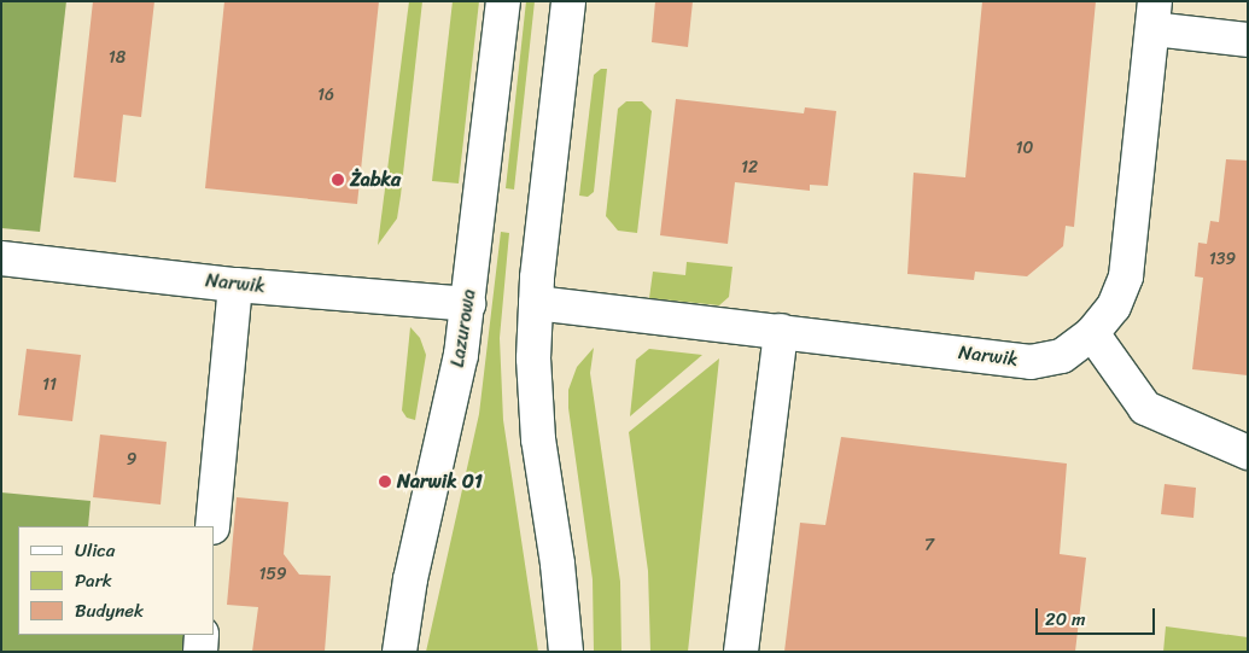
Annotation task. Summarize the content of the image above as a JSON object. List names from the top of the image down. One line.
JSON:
{"streets":{"street":["Narwik","Lazurowa"]},"crossings":[["Narwik","Lazurowa"]],"places":["Żabka","Narwik 01"],"house_numbers":["18","16","10","12","139","11","9","7","159"],"legend":["Ulica","Park","Budynek"],"scale_bar":"20 m"}
